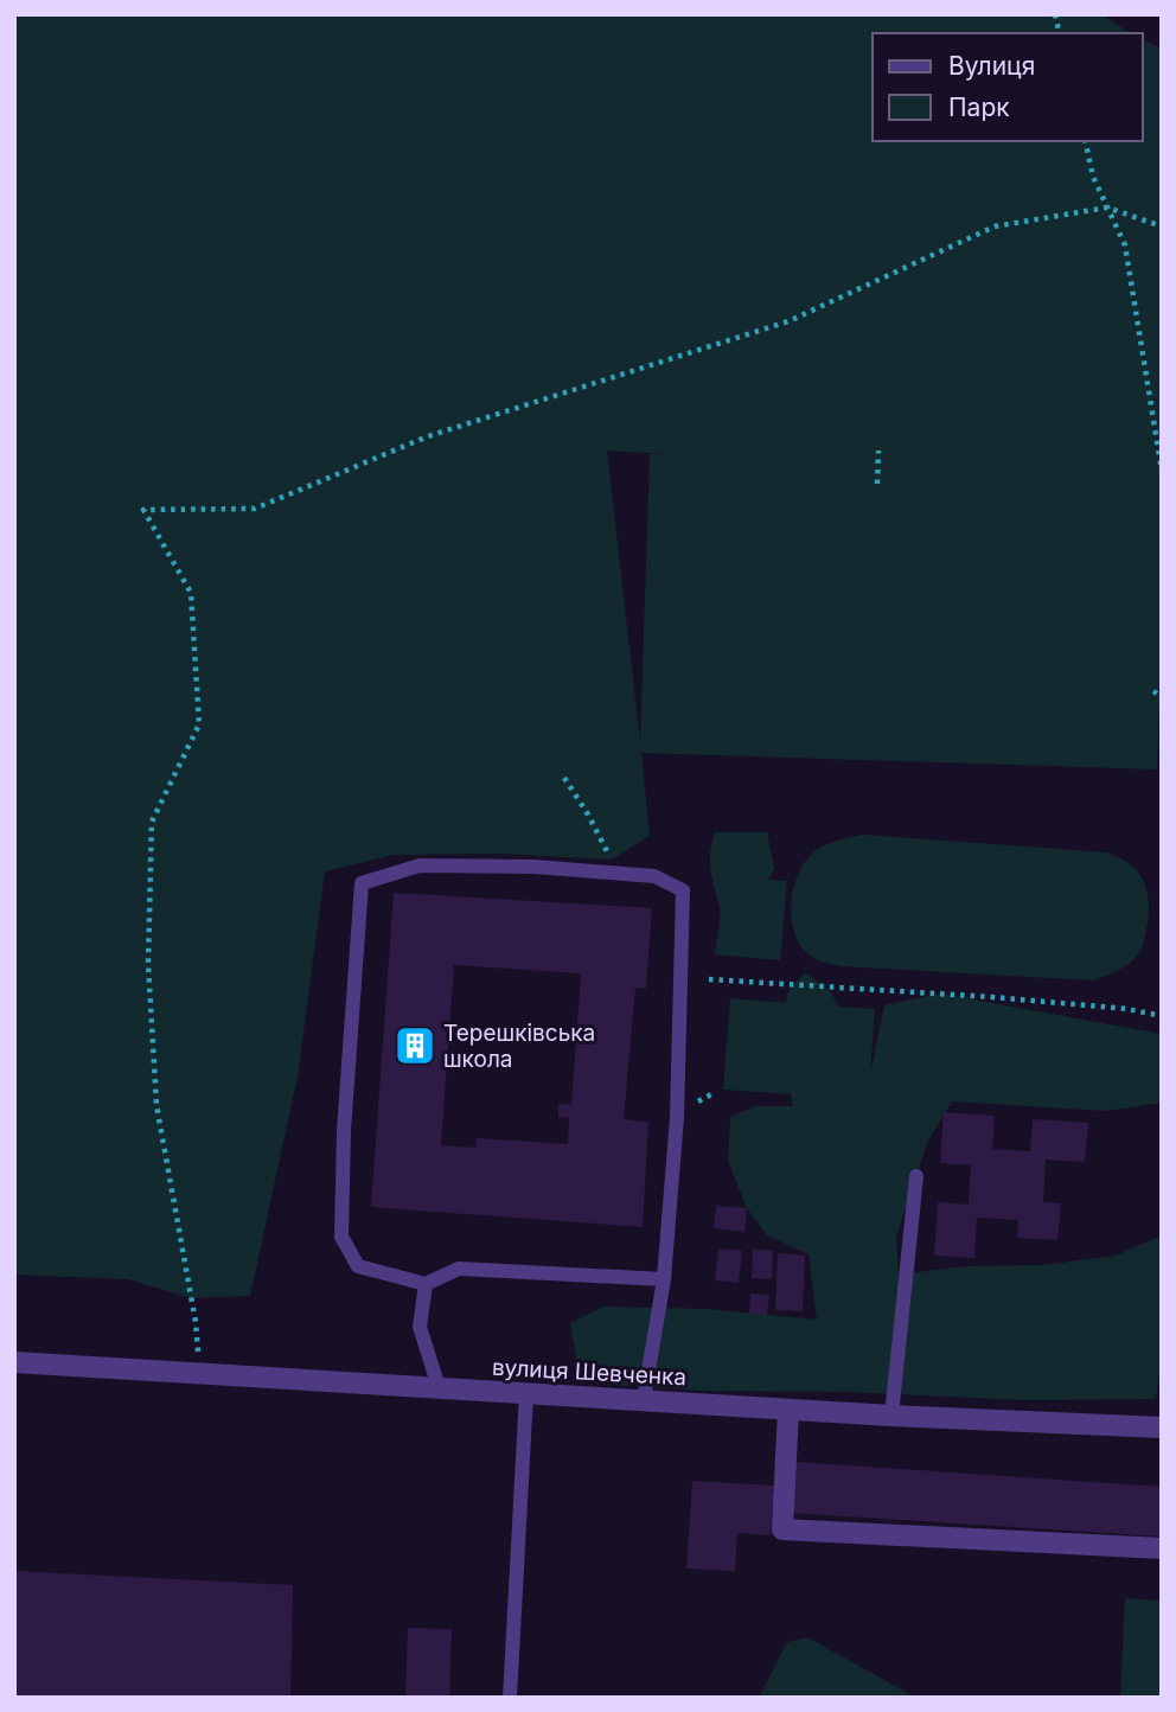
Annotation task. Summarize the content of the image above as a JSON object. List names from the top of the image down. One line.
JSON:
{"streets":{"street":["вулиця Шевченка"]},"places":{"building":["Терешківська школа"]},"legend":["Вулиця","Парк"]}
